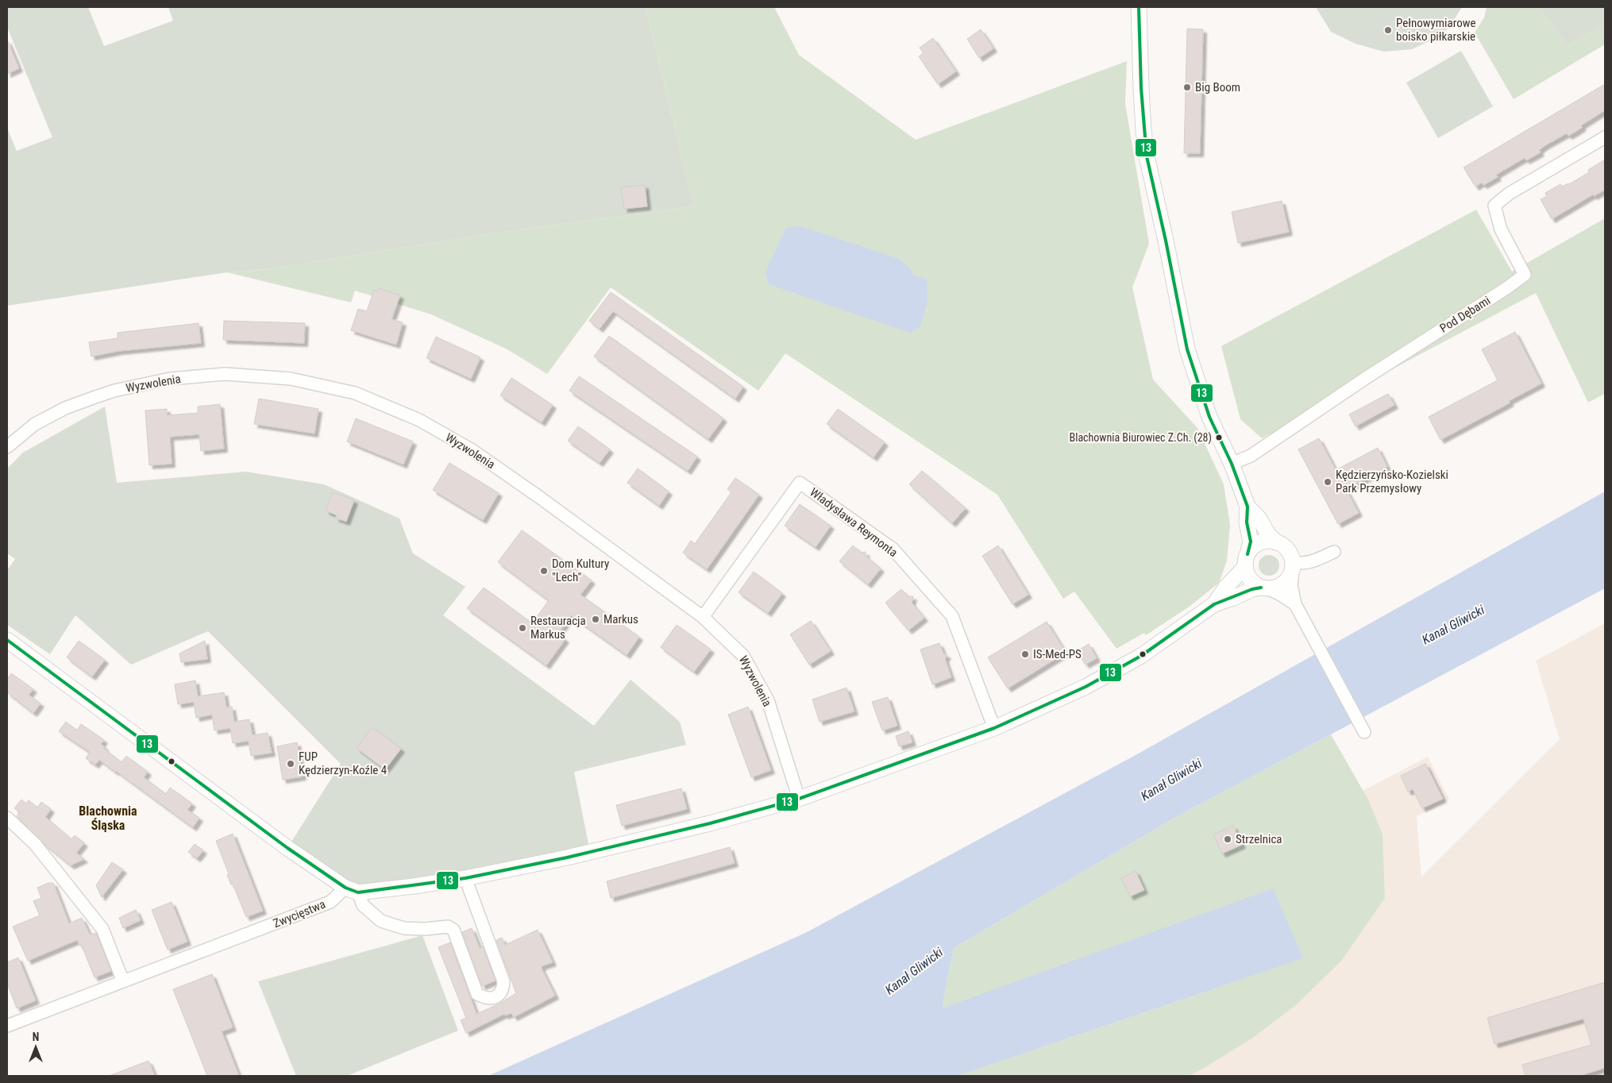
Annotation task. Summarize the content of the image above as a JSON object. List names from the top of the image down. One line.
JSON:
{"streets":{"street":["Pod Dębami","Wyzwolenia","Władysława Reymonta","Zwycięstwa"]},"crossings":[["Wyzwolenia","Władysława Reymonta"]],"districts":["Blachownia Śląska"],"water":["Kanał Gliwicki"],"places":["Pełnowymiarowe boisko piłkarskie","Big Boom","Blachownia Biurowiec Z.Ch. (28)","Kędzierzyńsko-Kozielski Park Przemysłowy","Dom Kultury \"Lech\"","Markus","Restauracja Markus","IS-Med-PS","FUP Kędzierzyn-Koźle 4","Strzelnica"],"lines":["transit line 13"],"north":"top"}
